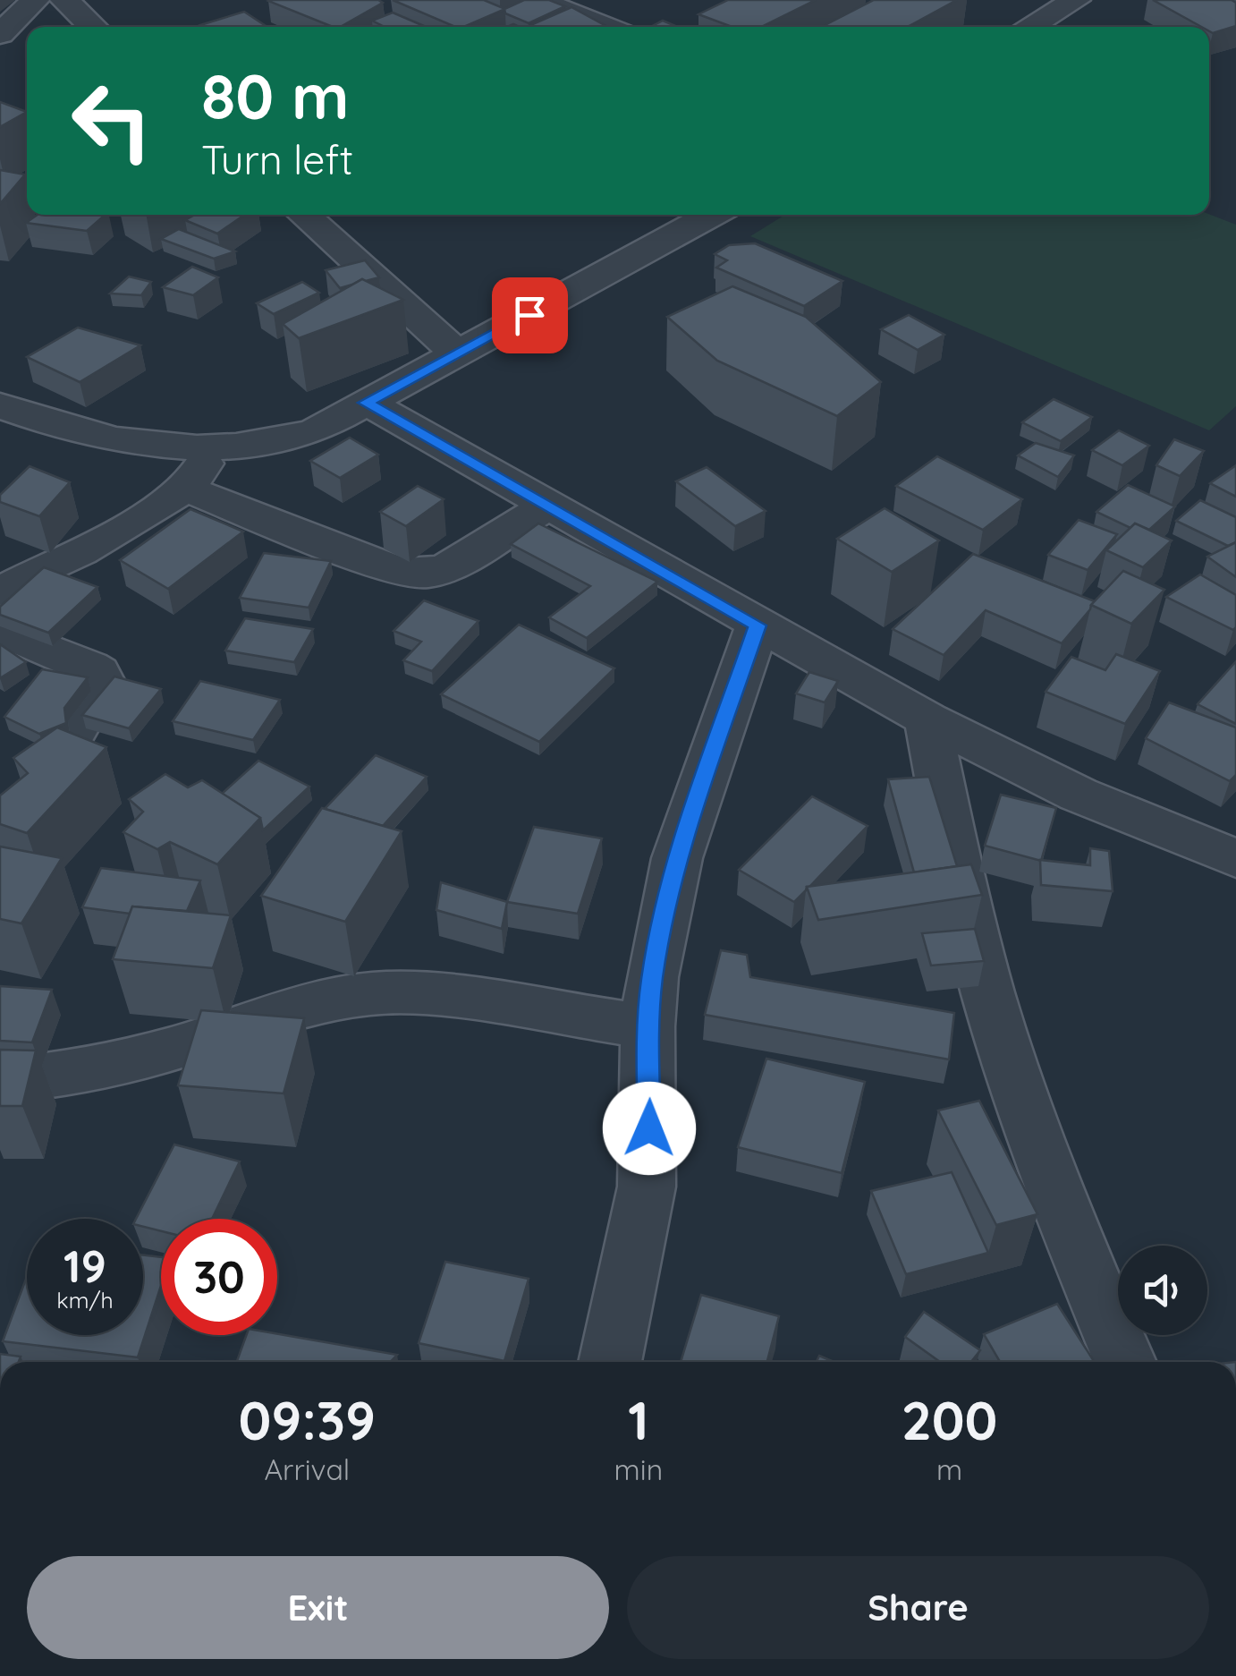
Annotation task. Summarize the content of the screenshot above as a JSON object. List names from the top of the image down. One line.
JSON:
{"page":{"turn":["80 m","Turn left"],"speed":"19 km/h","limit":"30","eta":["09:39","Arrival","1","min","200","m"],"buttons":["Exit","Share"]}}
